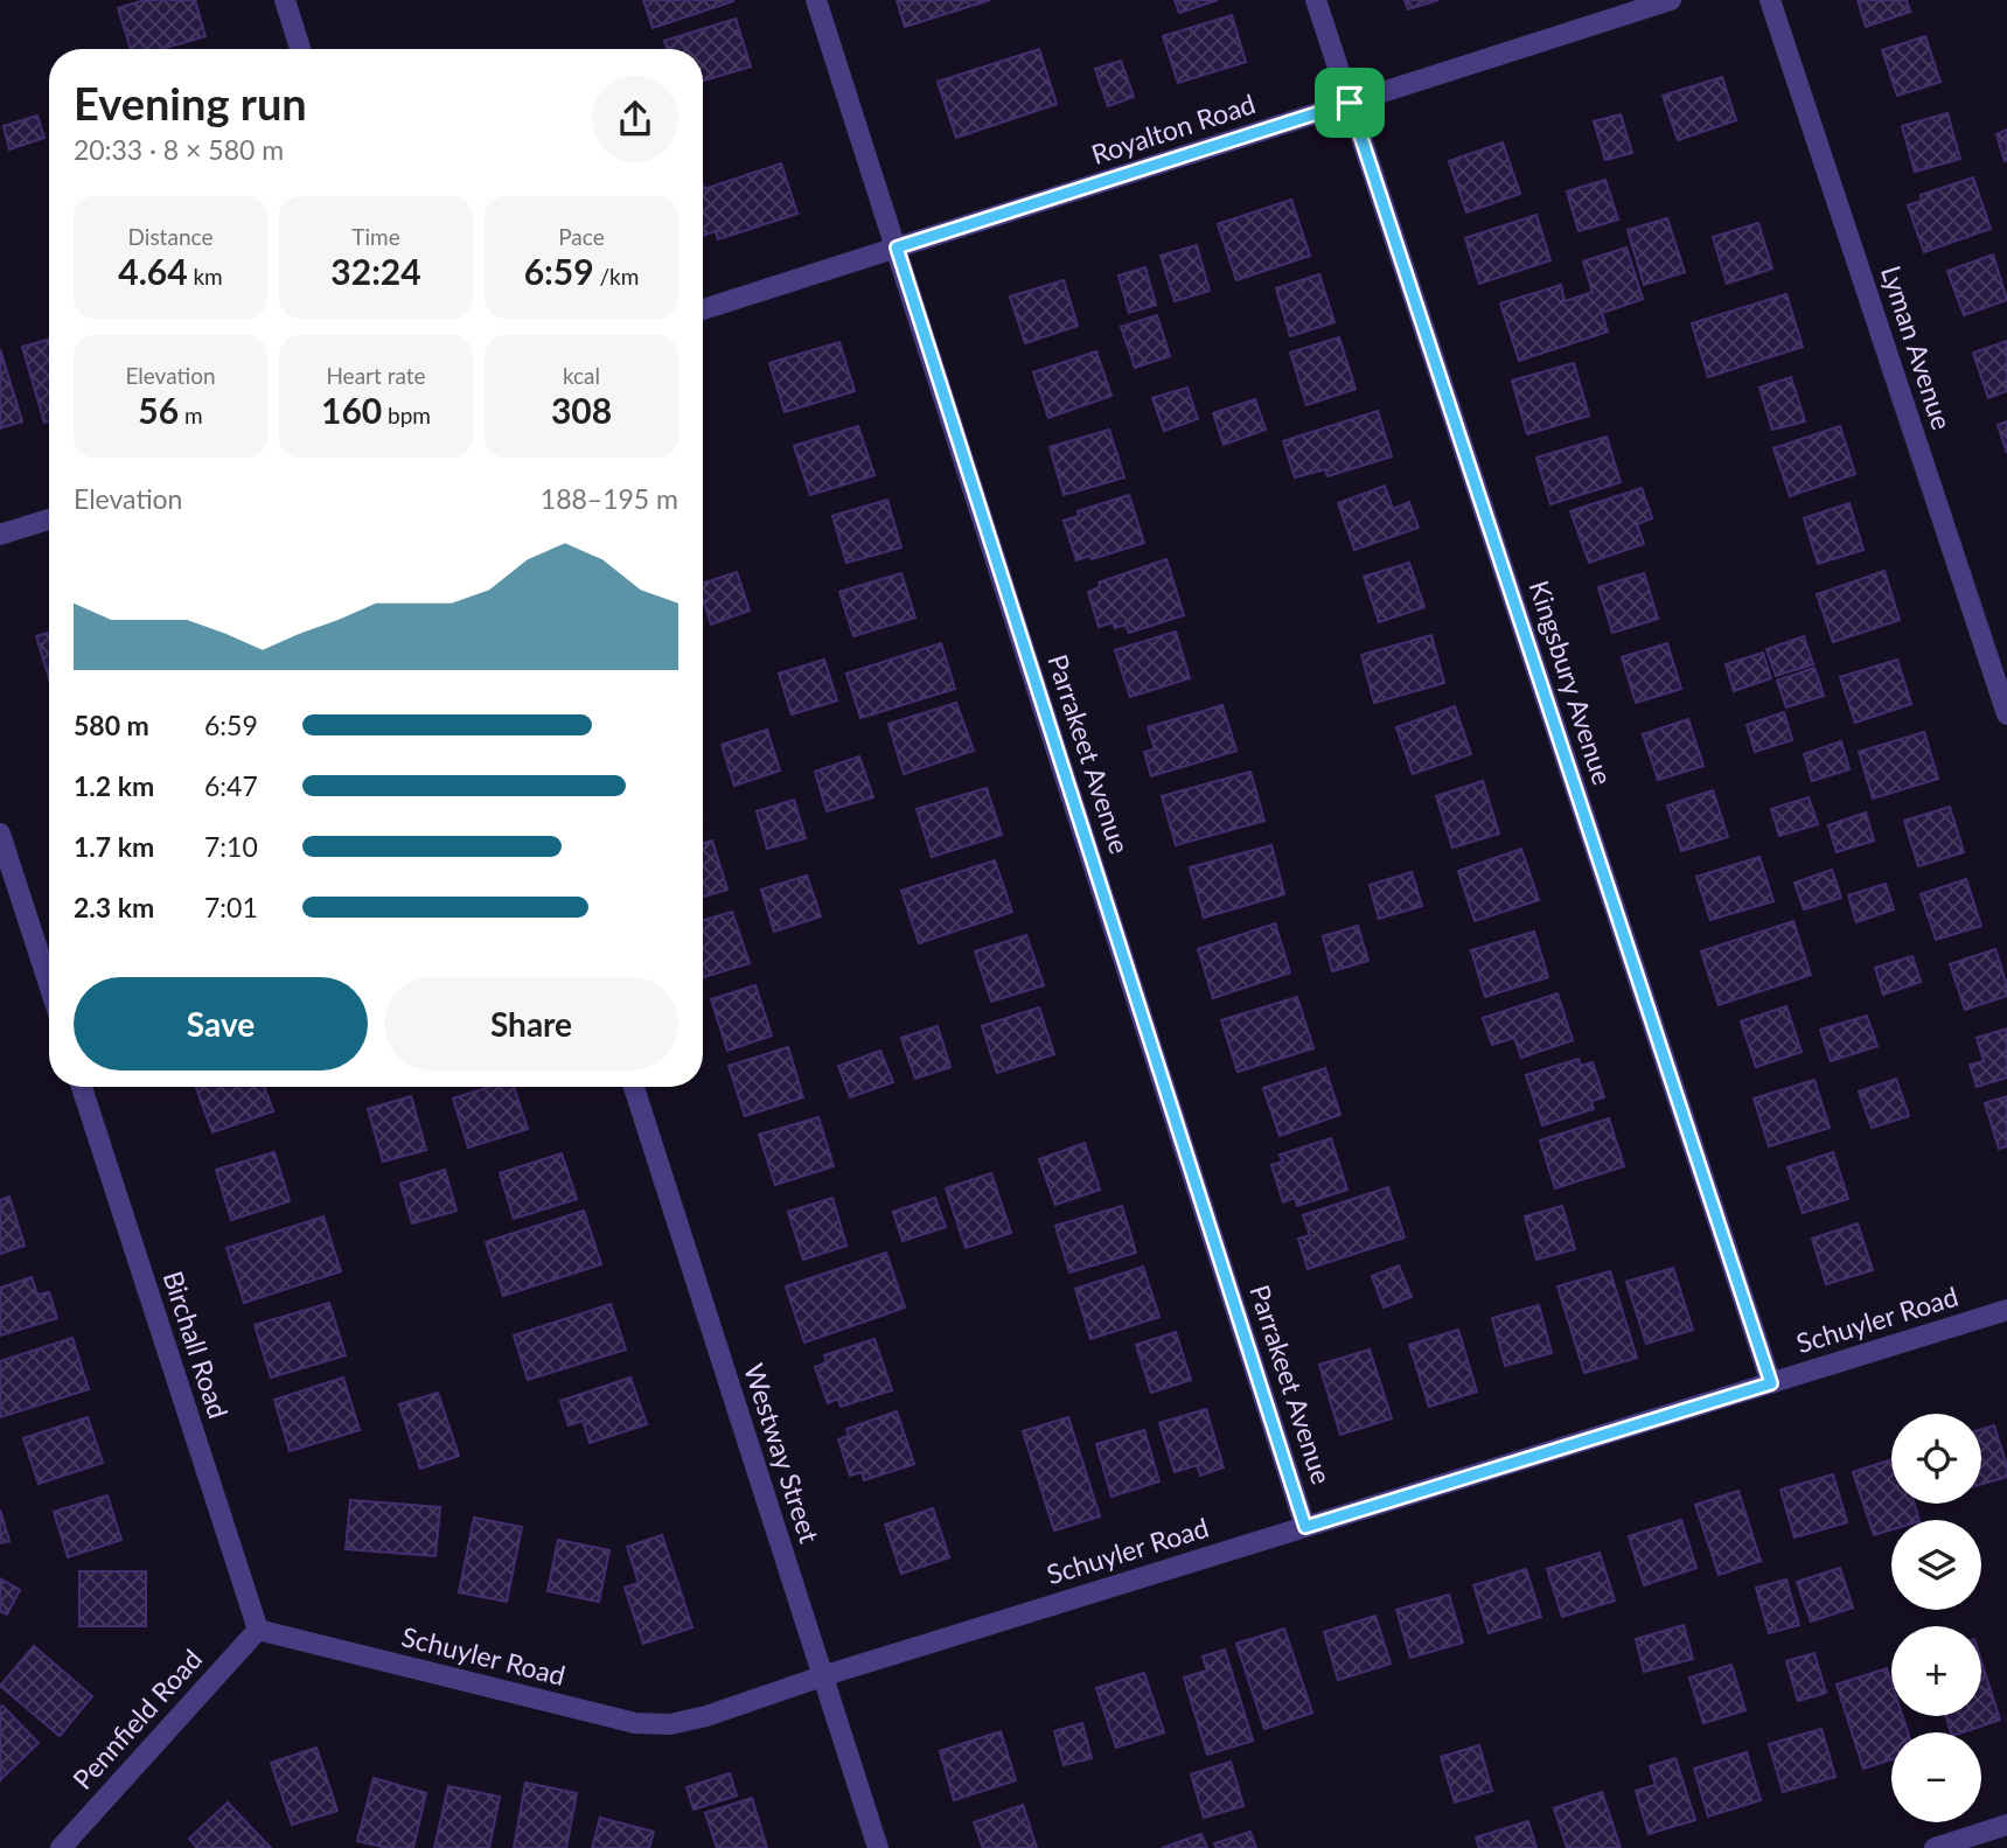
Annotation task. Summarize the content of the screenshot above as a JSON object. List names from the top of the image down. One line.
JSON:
{"streets":{"street":["Royalton Road","Lyman Avenue","Kingsbury Avenue","Parrakeet Avenue","Schuyler Road","Birchall Road","Westway Street","Pennfield Road"]},"crossings":[["Royalton Road","Kingsbury Avenue"],["Royalton Road","Parrakeet Avenue"],["Kingsbury Avenue","Schuyler Road"],["Parrakeet Avenue","Schuyler Road"],["Schuyler Road","Birchall Road"],["Schuyler Road","Westway Street"],["Schuyler Road","Pennfield Road"],["Birchall Road","Pennfield Road"]],"page":{"heading":["Evening run","20:33 · 8 × 580 m"],"stats":[["Distance","4.64 km"],["Time","32:24"],["Pace","6:59 /km"],["Elevation","56 m"],["Heart rate","160 bpm"],["kcal","308"]],"chart":["Elevation","188–195 m"],"list":[{"name":"580 m","note":"6:59"},{"name":"1.2 km","note":"6:47"},{"name":"1.7 km","note":"7:10"},{"name":"2.3 km","note":"7:01"}],"buttons":["Save","Share"],"map_buttons":["+","−"]}}
